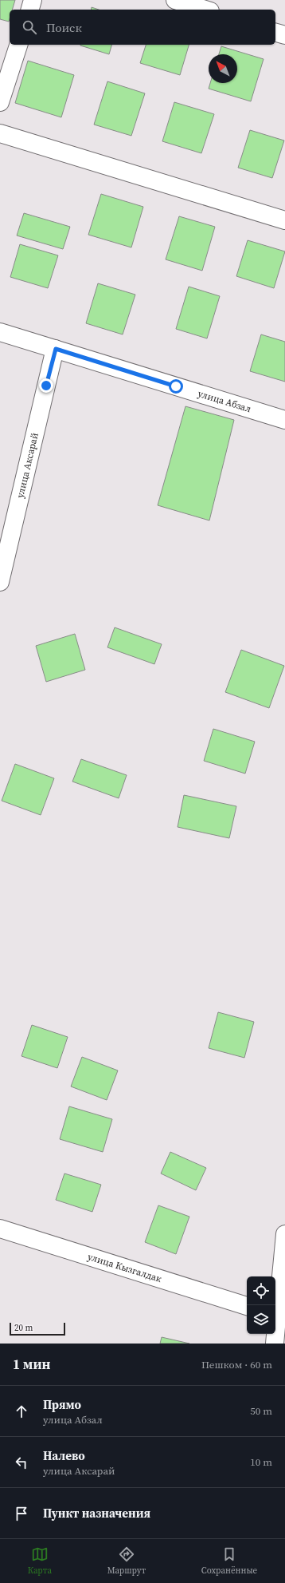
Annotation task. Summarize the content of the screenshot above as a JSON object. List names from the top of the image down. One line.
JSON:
{"streets":{"street":["улица Абзал","улица Аксарай","улица Кызгалдак"]},"crossings":[["улица Абзал","улица Аксарай"]],"scale_bar":"20 m","north":"top left","page":{"search":"Поиск","scale":"20 m","heading":["1 мин","Пешком · 60 m"],"list":[["Прямо","улица Абзал","50 m"],["Налево","улица Аксарай","10 m"],"Пункт назначения"],"nav":["Карта","Маршрут","Сохранённые"]}}
